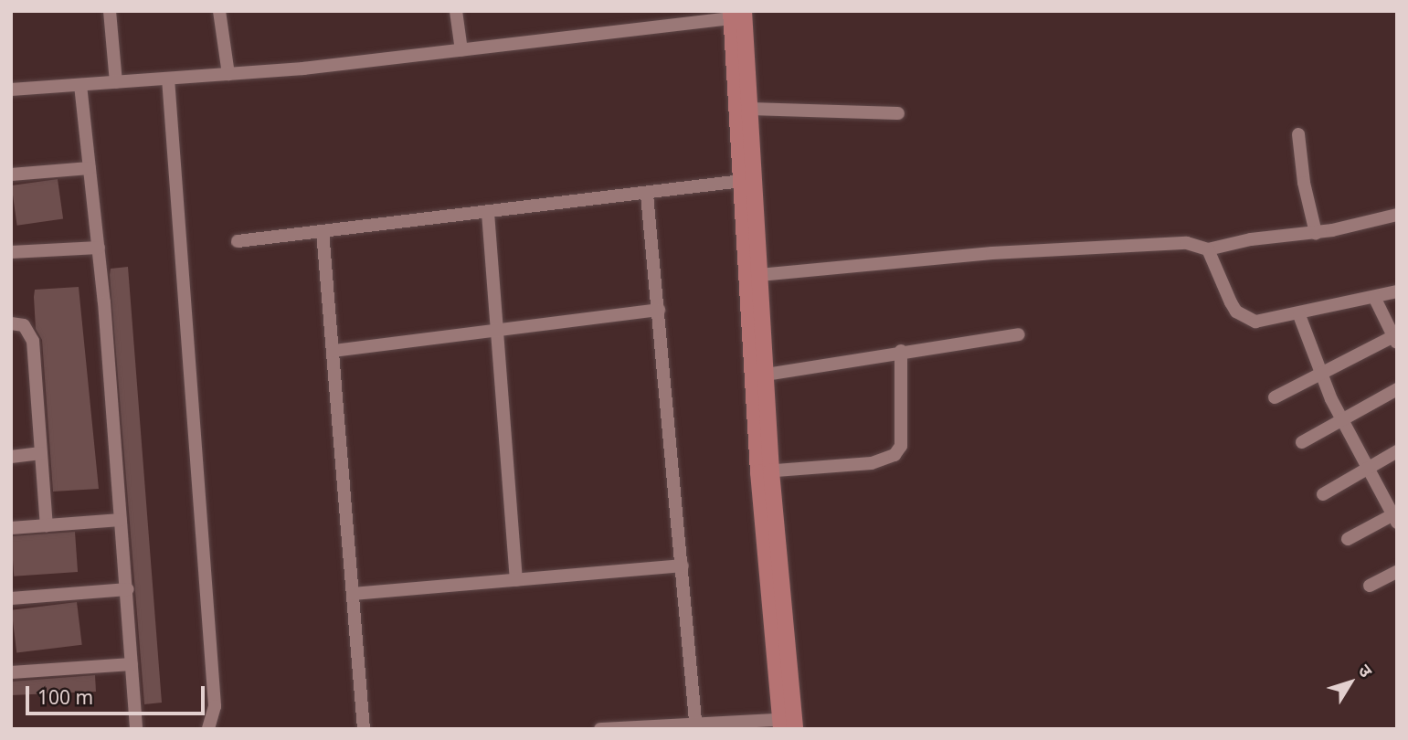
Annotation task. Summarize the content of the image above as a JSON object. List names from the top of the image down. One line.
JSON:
{"scale_bar":"100 m","north":"top right"}
